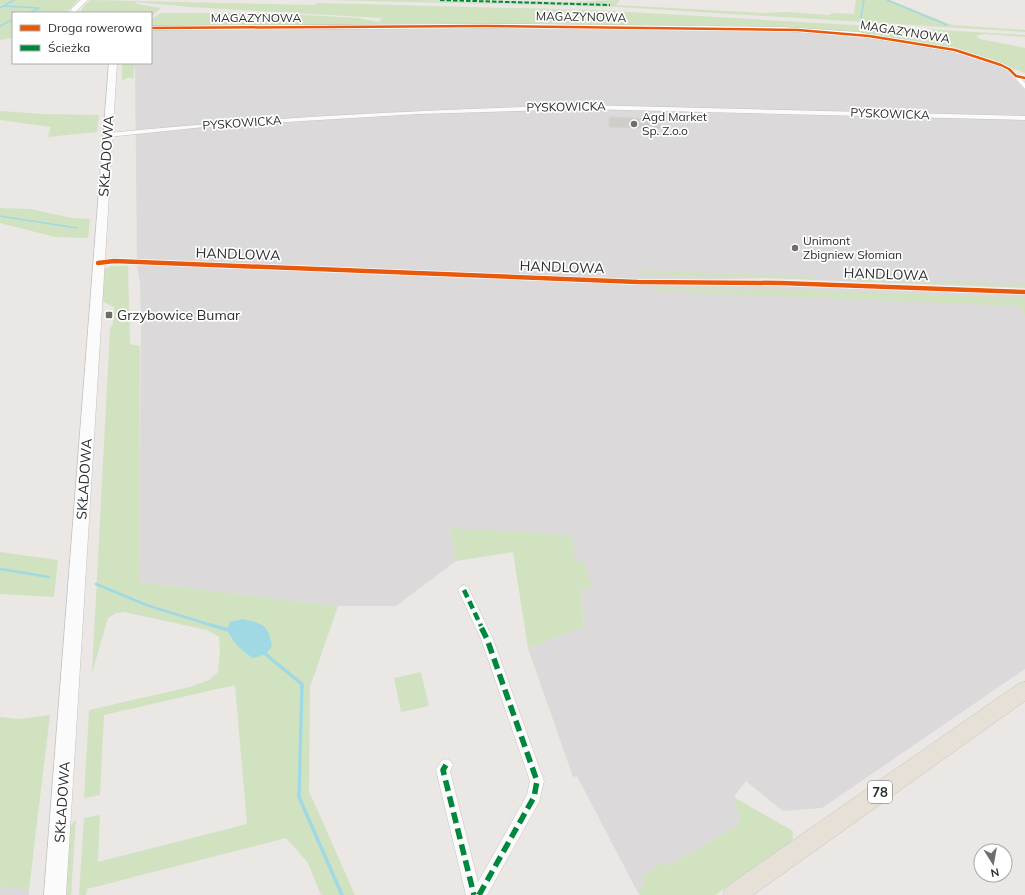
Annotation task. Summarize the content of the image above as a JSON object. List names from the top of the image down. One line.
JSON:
{"streets":{"main road":["SKŁADOWA","78"],"street":["MAGAZYNOWA","PYSKOWICKA","HANDLOWA"]},"crossings":[["PYSKOWICKA","SKŁADOWA"],["SKŁADOWA","HANDLOWA"]],"places":{"other":["Agd Market Sp. Z.o.o","Unimont Zbigniew Słomian"],"transit":["Grzybowice Bumar"]},"legend":["Droga rowerowa","Ścieżka"],"north":"bottom"}
